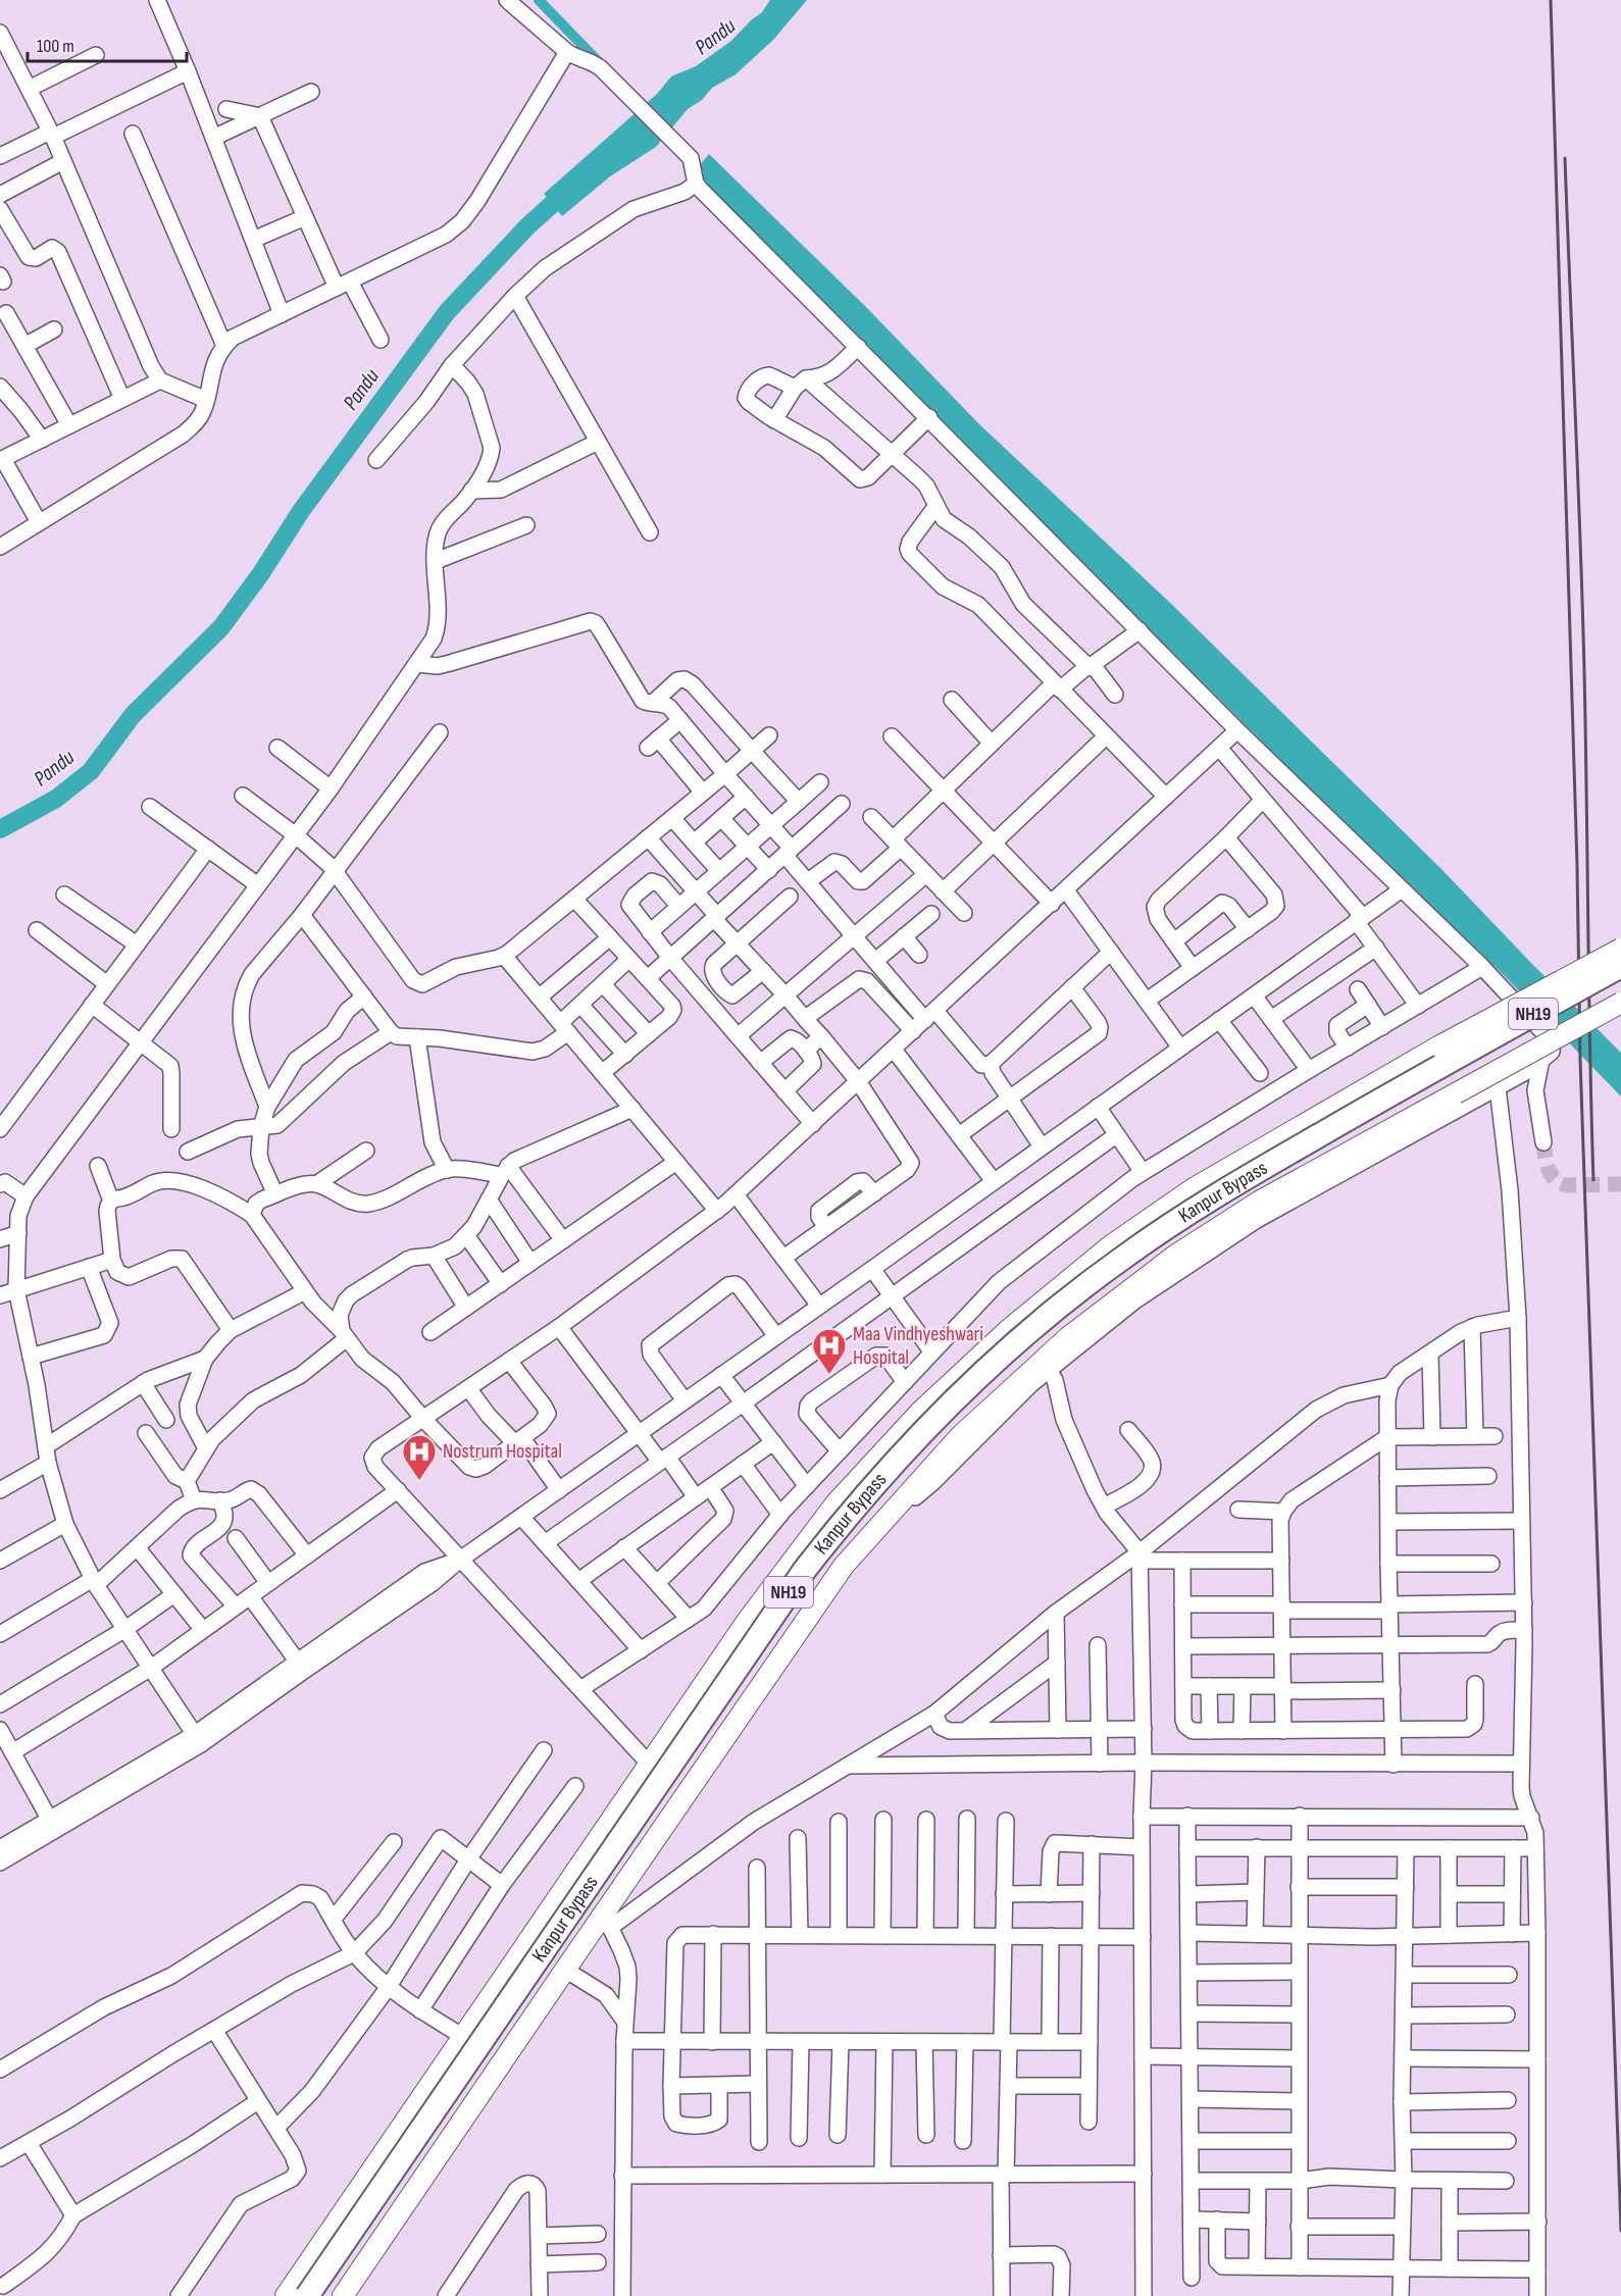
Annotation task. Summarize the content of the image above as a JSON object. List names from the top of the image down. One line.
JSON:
{"streets":{"highway":["NH19","Kanpur Bypass"]},"water":["Pandu"],"places":{"hospital":["Maa Vindhyeshwari Hospital","Nostrum Hospital"]},"scale_bar":"100 m"}
